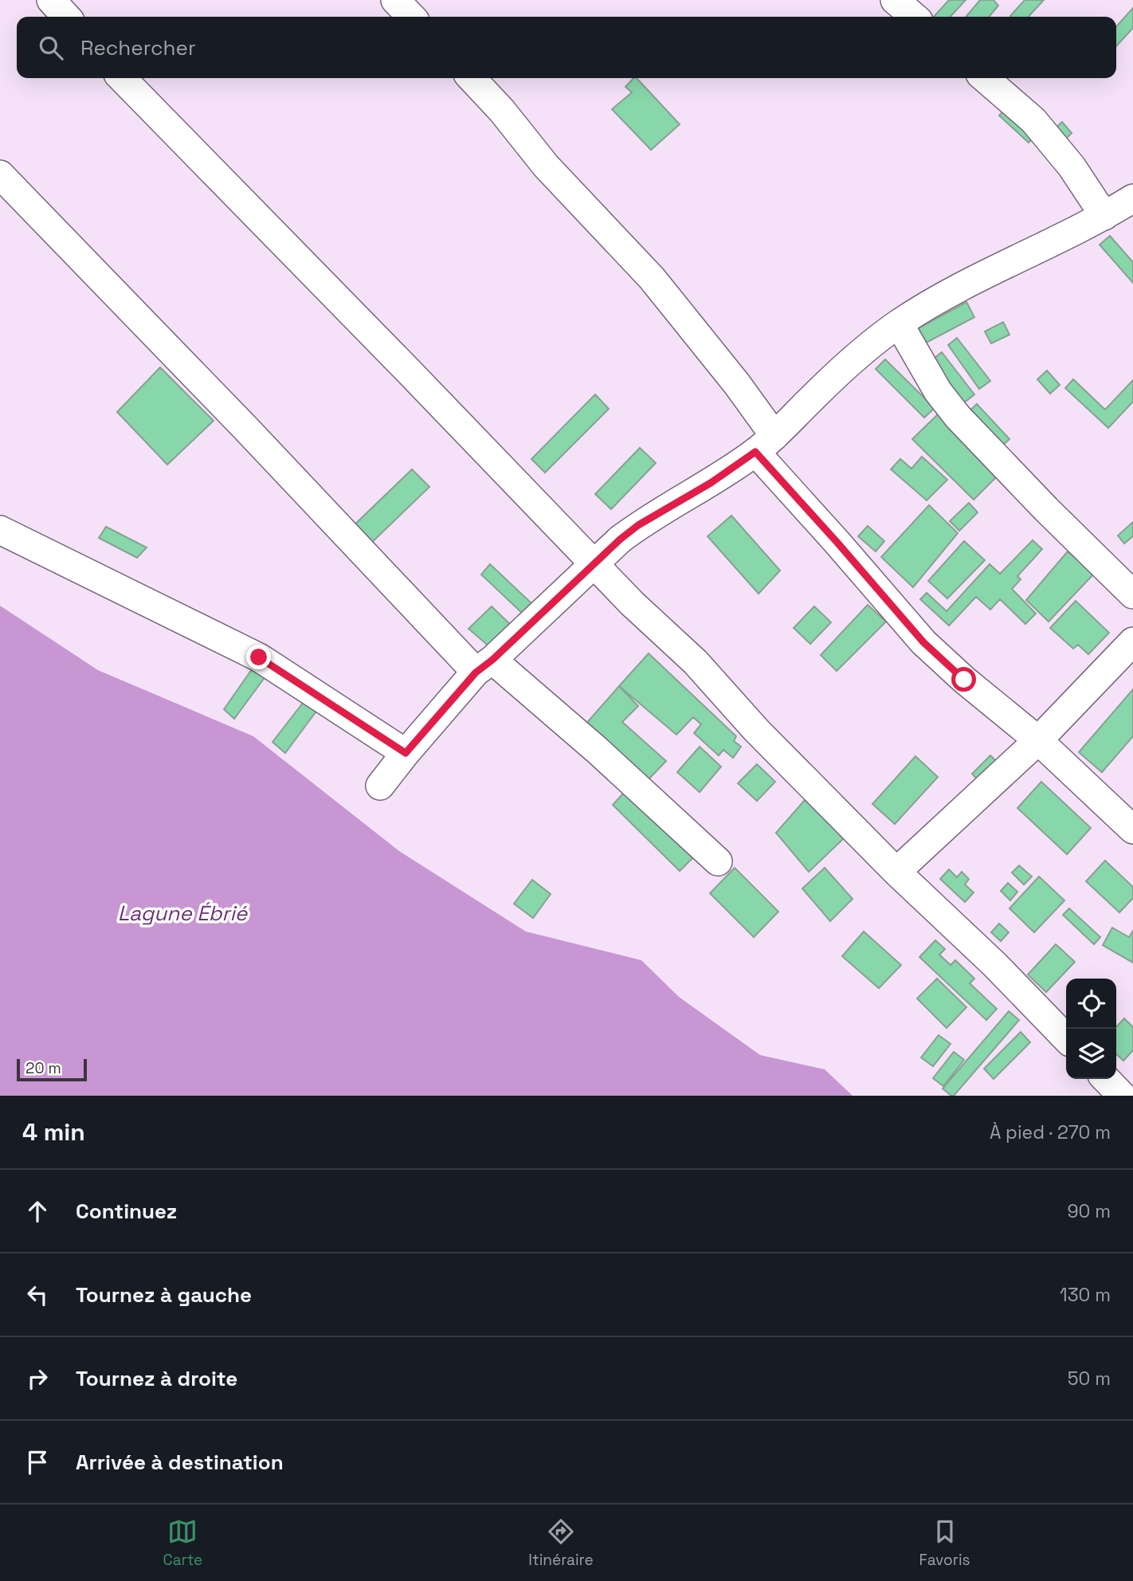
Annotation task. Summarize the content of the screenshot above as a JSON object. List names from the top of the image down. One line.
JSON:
{"water":["Lagune Ébrié"],"scale_bar":"20 m","page":{"search":"Rechercher","scale":"20 m","heading":["4 min","À pied · 270 m"],"list":[["Continuez","90 m"],["Tournez à gauche","130 m"],["Tournez à droite","50 m"],"Arrivée à destination"],"nav":["Carte","Itinéraire","Favoris"]}}
